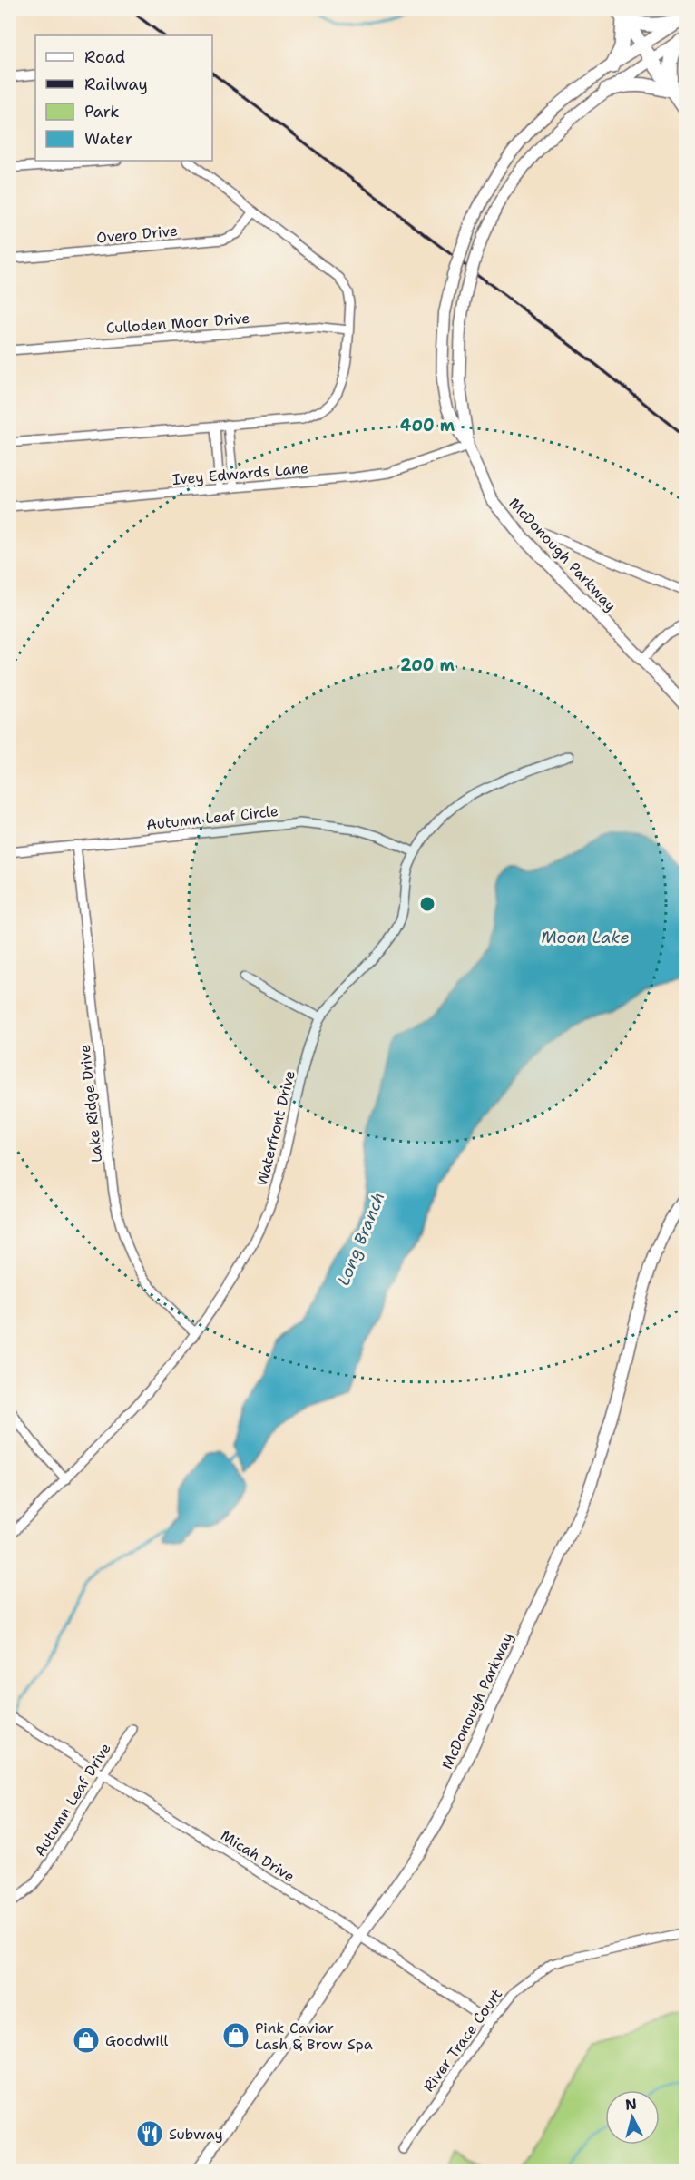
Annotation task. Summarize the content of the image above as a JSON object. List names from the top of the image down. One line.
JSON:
{"streets":{"street":["Overo Drive","Culloden Moor Drive","Ivey Edwards Lane","McDonough Parkway","Autumn Leaf Circle","Lake Ridge Drive","Waterfront Drive","Autumn Leaf Drive","Micah Drive","River Trace Court"]},"crossings":[["Ivey Edwards Lane","McDonough Parkway"],["McDonough Parkway","Micah Drive"],["Autumn Leaf Circle","Lake Ridge Drive"],["Autumn Leaf Circle","Waterfront Drive"],["Lake Ridge Drive","Waterfront Drive"],["Autumn Leaf Drive","Micah Drive"],["Micah Drive","River Trace Court"]],"water":["Moon Lake","Long Branch"],"places":{"shop":["Pink Caviar Lash & Brow Spa","Goodwill"],"restaurant":["Subway"]},"legend":["Road","Railway","Park","Water"],"north":"top","rings":["400 m","200 m"]}
